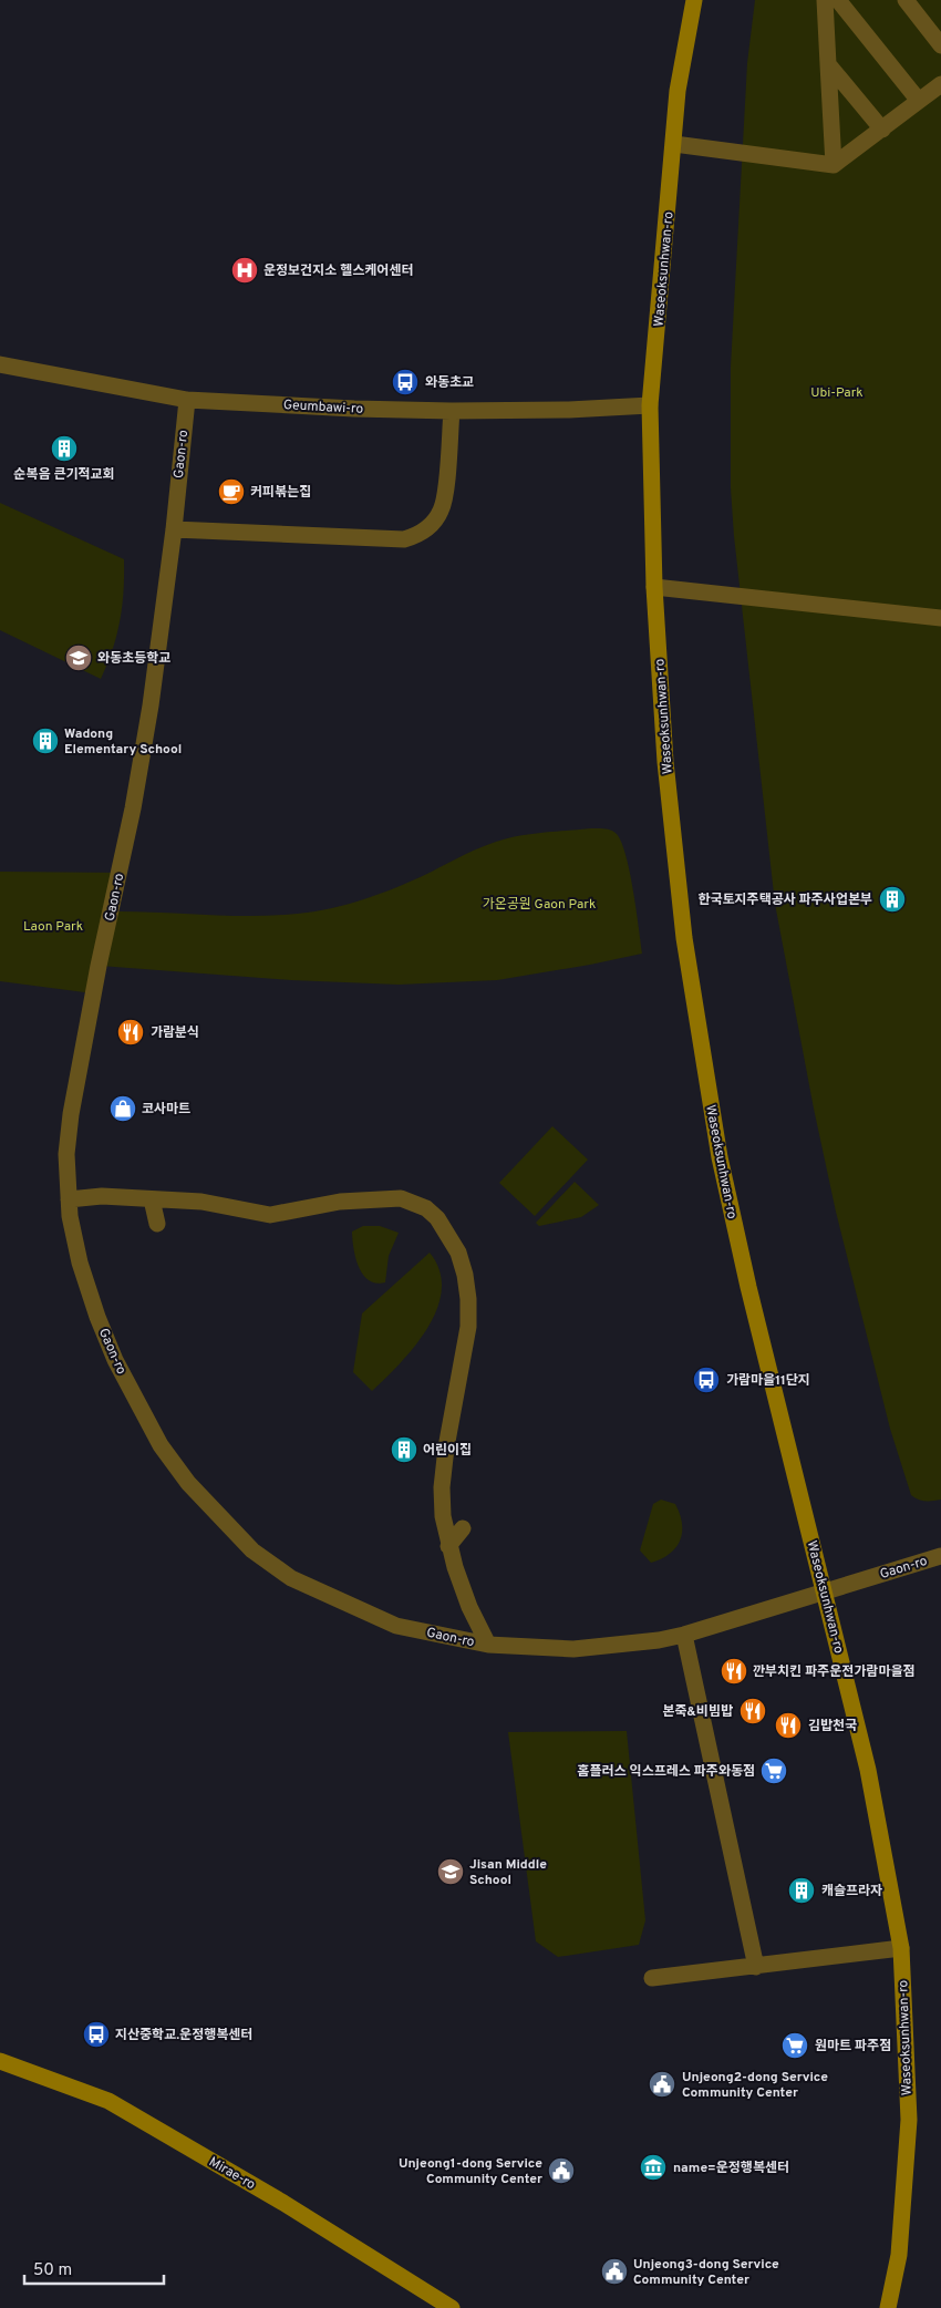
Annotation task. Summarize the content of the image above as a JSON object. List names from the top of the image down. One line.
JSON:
{"streets":{"street":["Waseoksunhwan-ro","Geumbawi-ro","Gaon-ro","Mirae-ro"]},"crossings":[["Waseoksunhwan-ro","Geumbawi-ro"],["Waseoksunhwan-ro","Gaon-ro"],["Geumbawi-ro","Gaon-ro"]],"parks":["Ubi-Park","가온공원 Gaon Park","Laon Park"],"places":{"hospital":["운정보건지소 헬스케어센터"],"bus stop":["와동초교","가람마을11단지","지산중학교.운정행복센터"],"building":["순복음 큰기적교회","Wadong Elementary School","한국토지주택공사 파주사업본부","어린이집","캐슬프라자"],"cafe":["커피볶는집"],"school or university":["와동초등학교","Jisan Middle School"],"restaurant":["가람분식","깐부치킨 파주운전가람마을점","본죽&비빔밥","김밥천국"],"shop":["코사마트"],"supermarket":["홈플러스 익스프레스 파주와동점","원마트 파주점"],"public building":["Unjeong2-dong Service Community Center","Unjeong1-dong Service Community Center","Unjeong3-dong Service Community Center"],"museum":["name=운정행복센터"]},"scale_bar":"50 m"}
